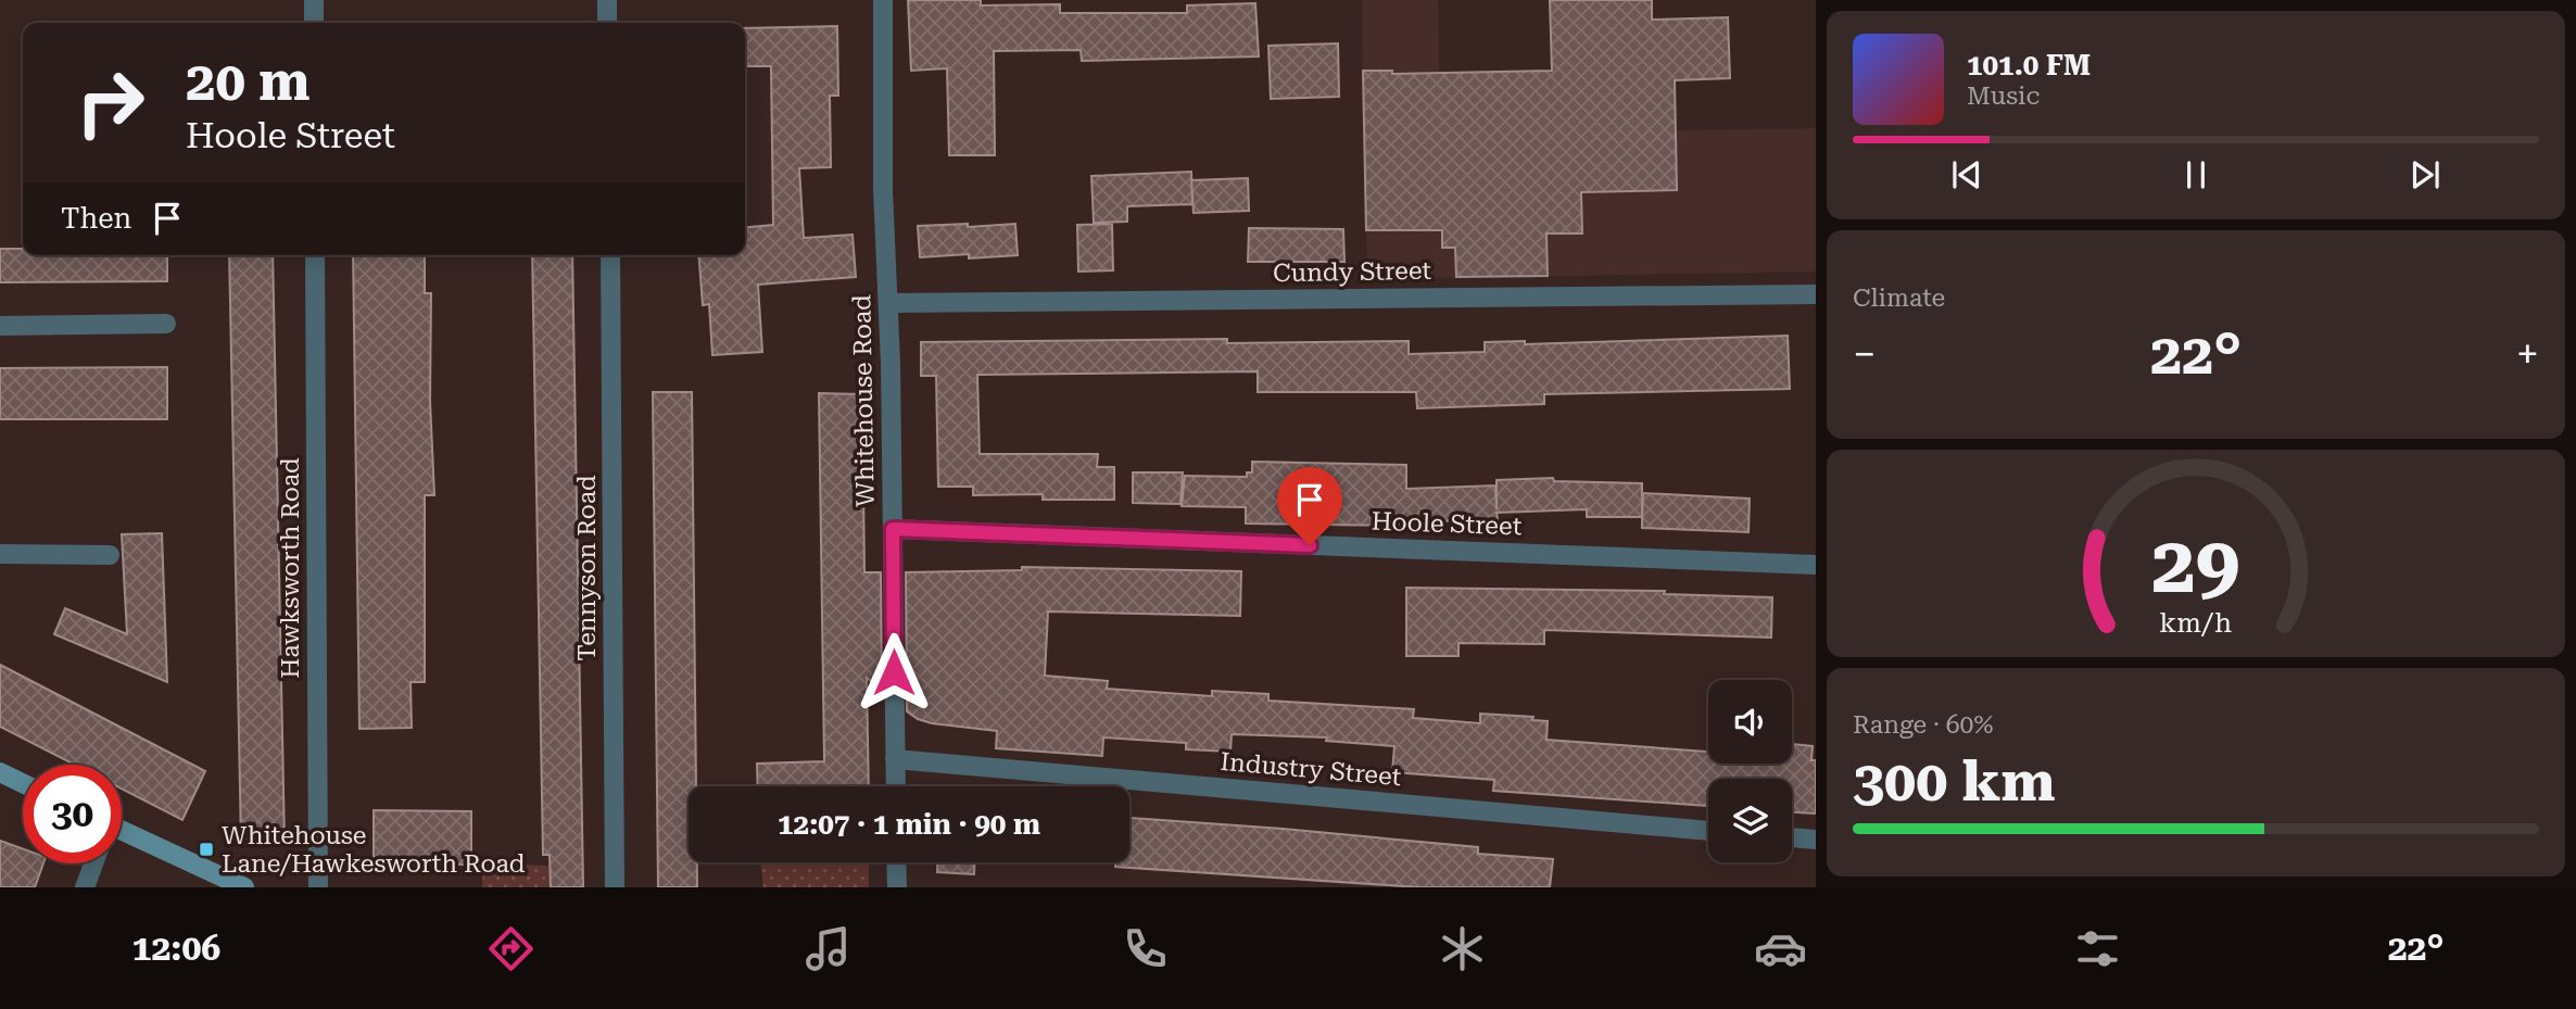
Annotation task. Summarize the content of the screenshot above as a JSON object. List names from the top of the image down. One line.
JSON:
{"streets":{"street":["Cundy Street","Whitehouse Road","Hoole Street","Hawksworth Road","Tennyson Road","Industry Street"]},"crossings":[["Cundy Street","Whitehouse Road"],["Whitehouse Road","Hoole Street"],["Whitehouse Road","Industry Street"]],"places":{"transit":["Whitehouse Lane/Hawkesworth Road"]},"page":{"turn":["20 m","Hoole Street"],"song":["101.0 FM","Music"],"then":"Then","tile":["Climate",["Range · 60%","300 km"]],"heat":["−","22°","+"],"limit":"30","trip":"12:07 · 1 min · 90 m","tabs":["12:06","22°"],"gauge":["29","km/h"]}}
